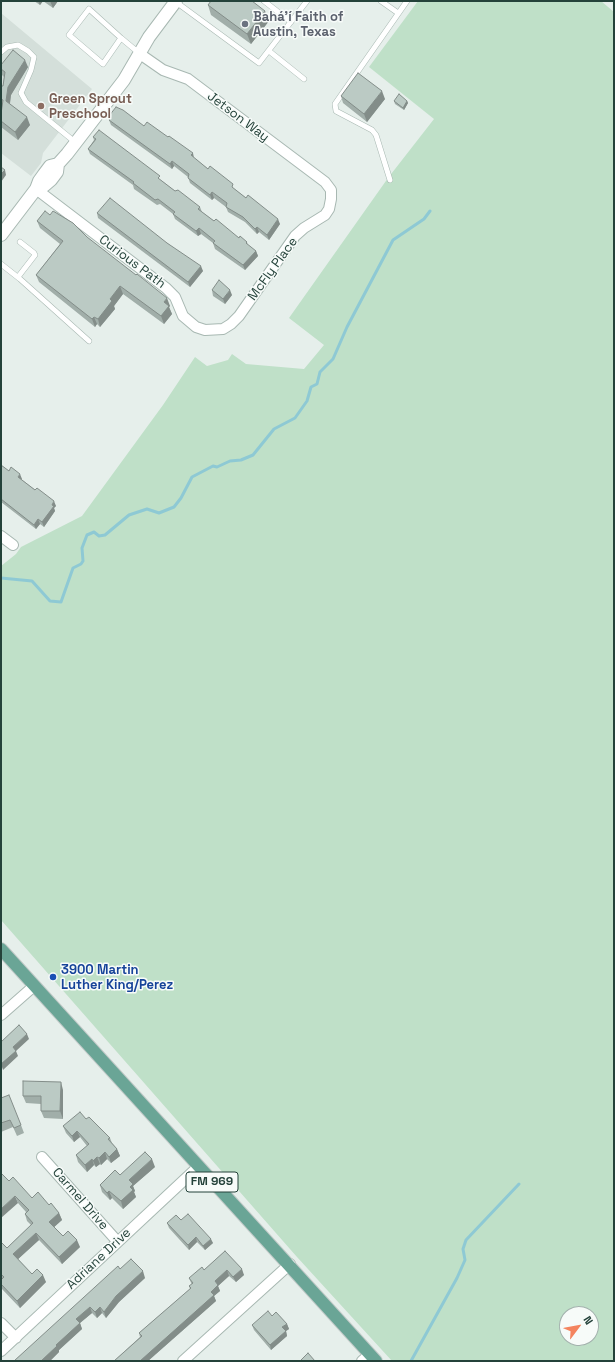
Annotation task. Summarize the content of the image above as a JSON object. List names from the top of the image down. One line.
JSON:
{"streets":{"main road":["FM 969"],"street":["Jetson Way","Curious Path","McFly Place","Carmel Drive","Adriane Drive"]},"crossings":[["Jetson Way","McFly Place"],["Curious Path","McFly Place"],["FM 969","Adriane Drive"],["Carmel Drive","Adriane Drive"]],"places":["Bahá'í Faith of Austin, Texas","Green Sprout Preschool","3900 Martin Luther King/Perez"],"north":"top right"}
